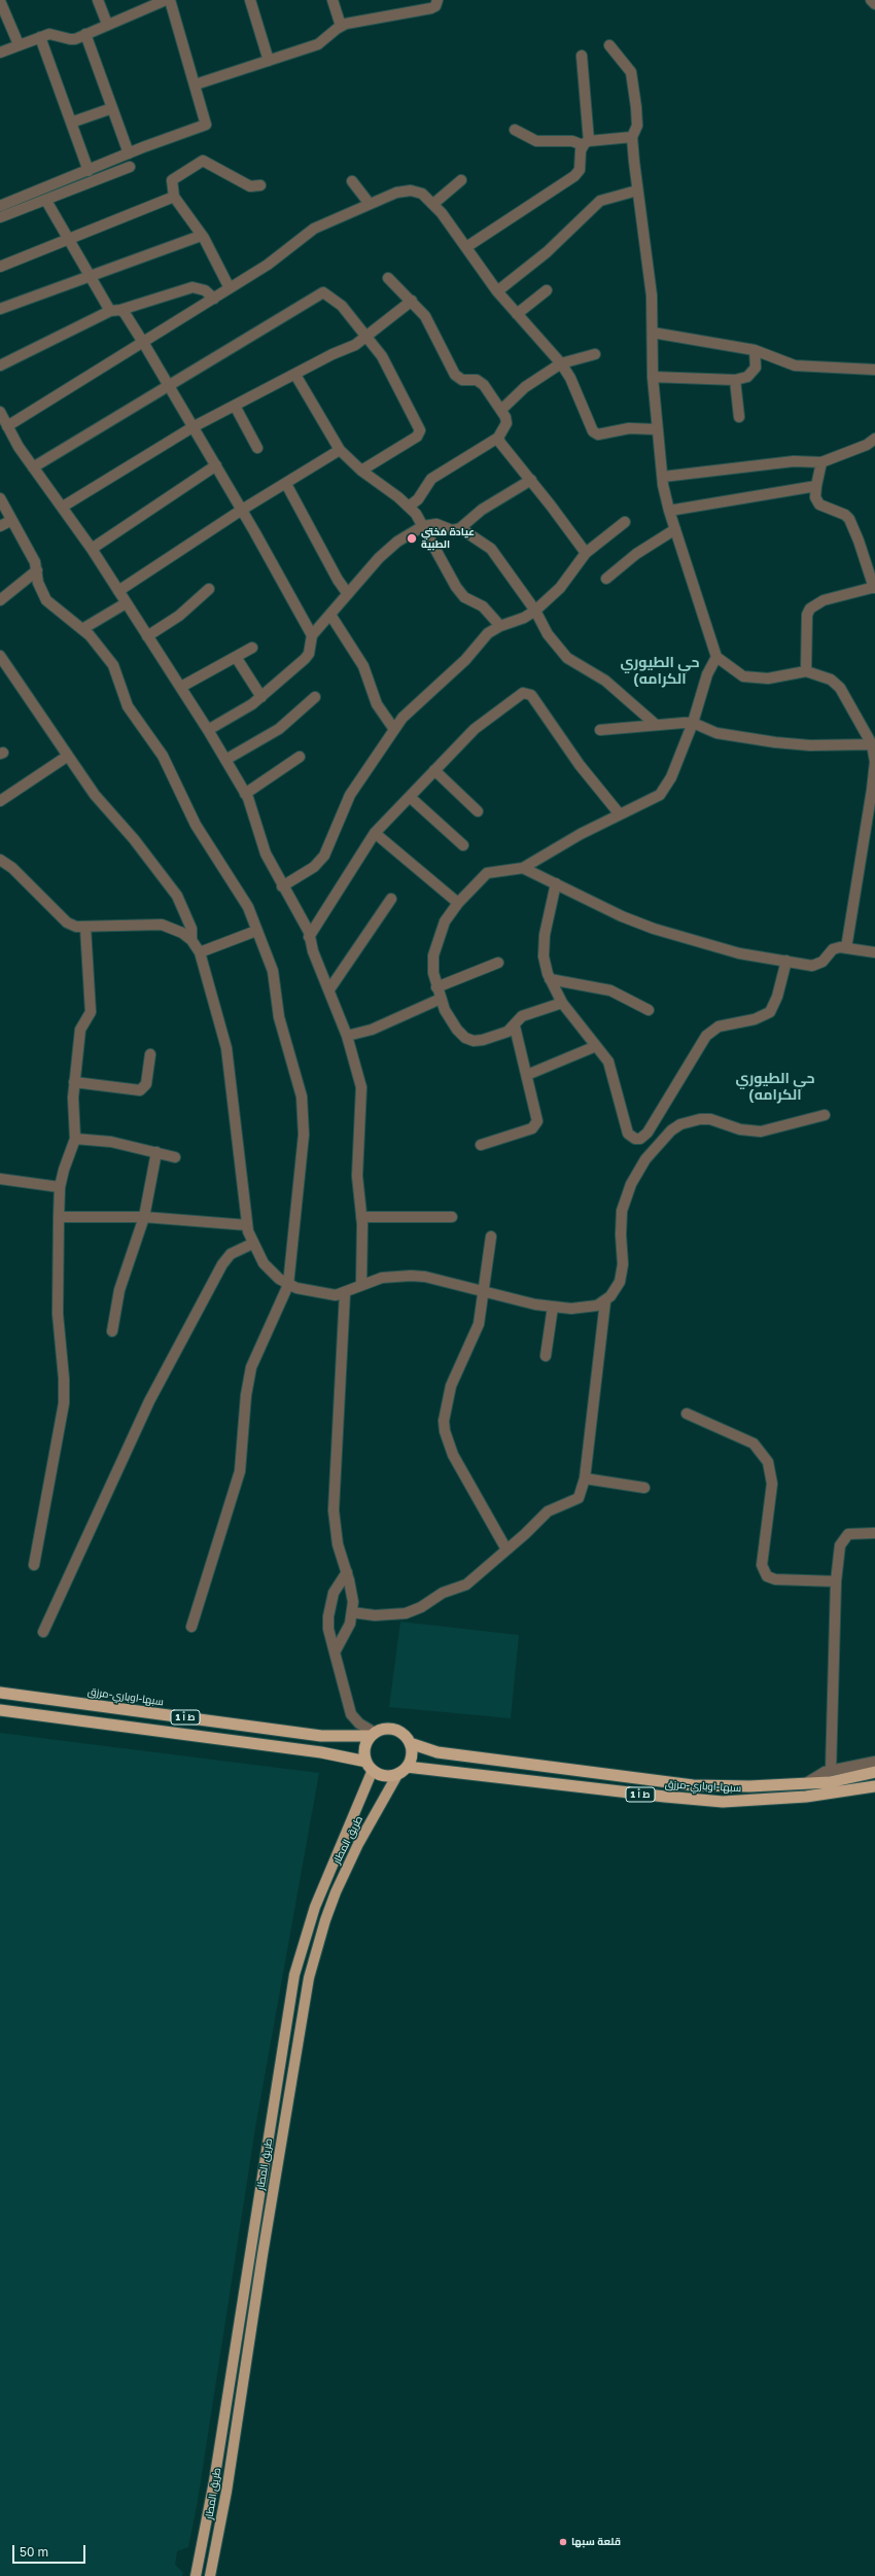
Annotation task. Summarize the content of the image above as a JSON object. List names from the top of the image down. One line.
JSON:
{"streets":{"highway":["سبها-اوباري-مرزق","ط أ 1"],"main road":["طريق المطار"]},"crossings":[["سبها-اوباري-مرزق","ط أ 1"],["سبها-اوباري-مرزق","طريق المطار"],["ط أ 1","طريق المطار"]],"districts":["حي الطيوري (الكرامه","حي الطيوري (الكرامه"],"places":["عيادة مُختي الطبية","قلعة سبها"],"scale_bar":"50 m"}
